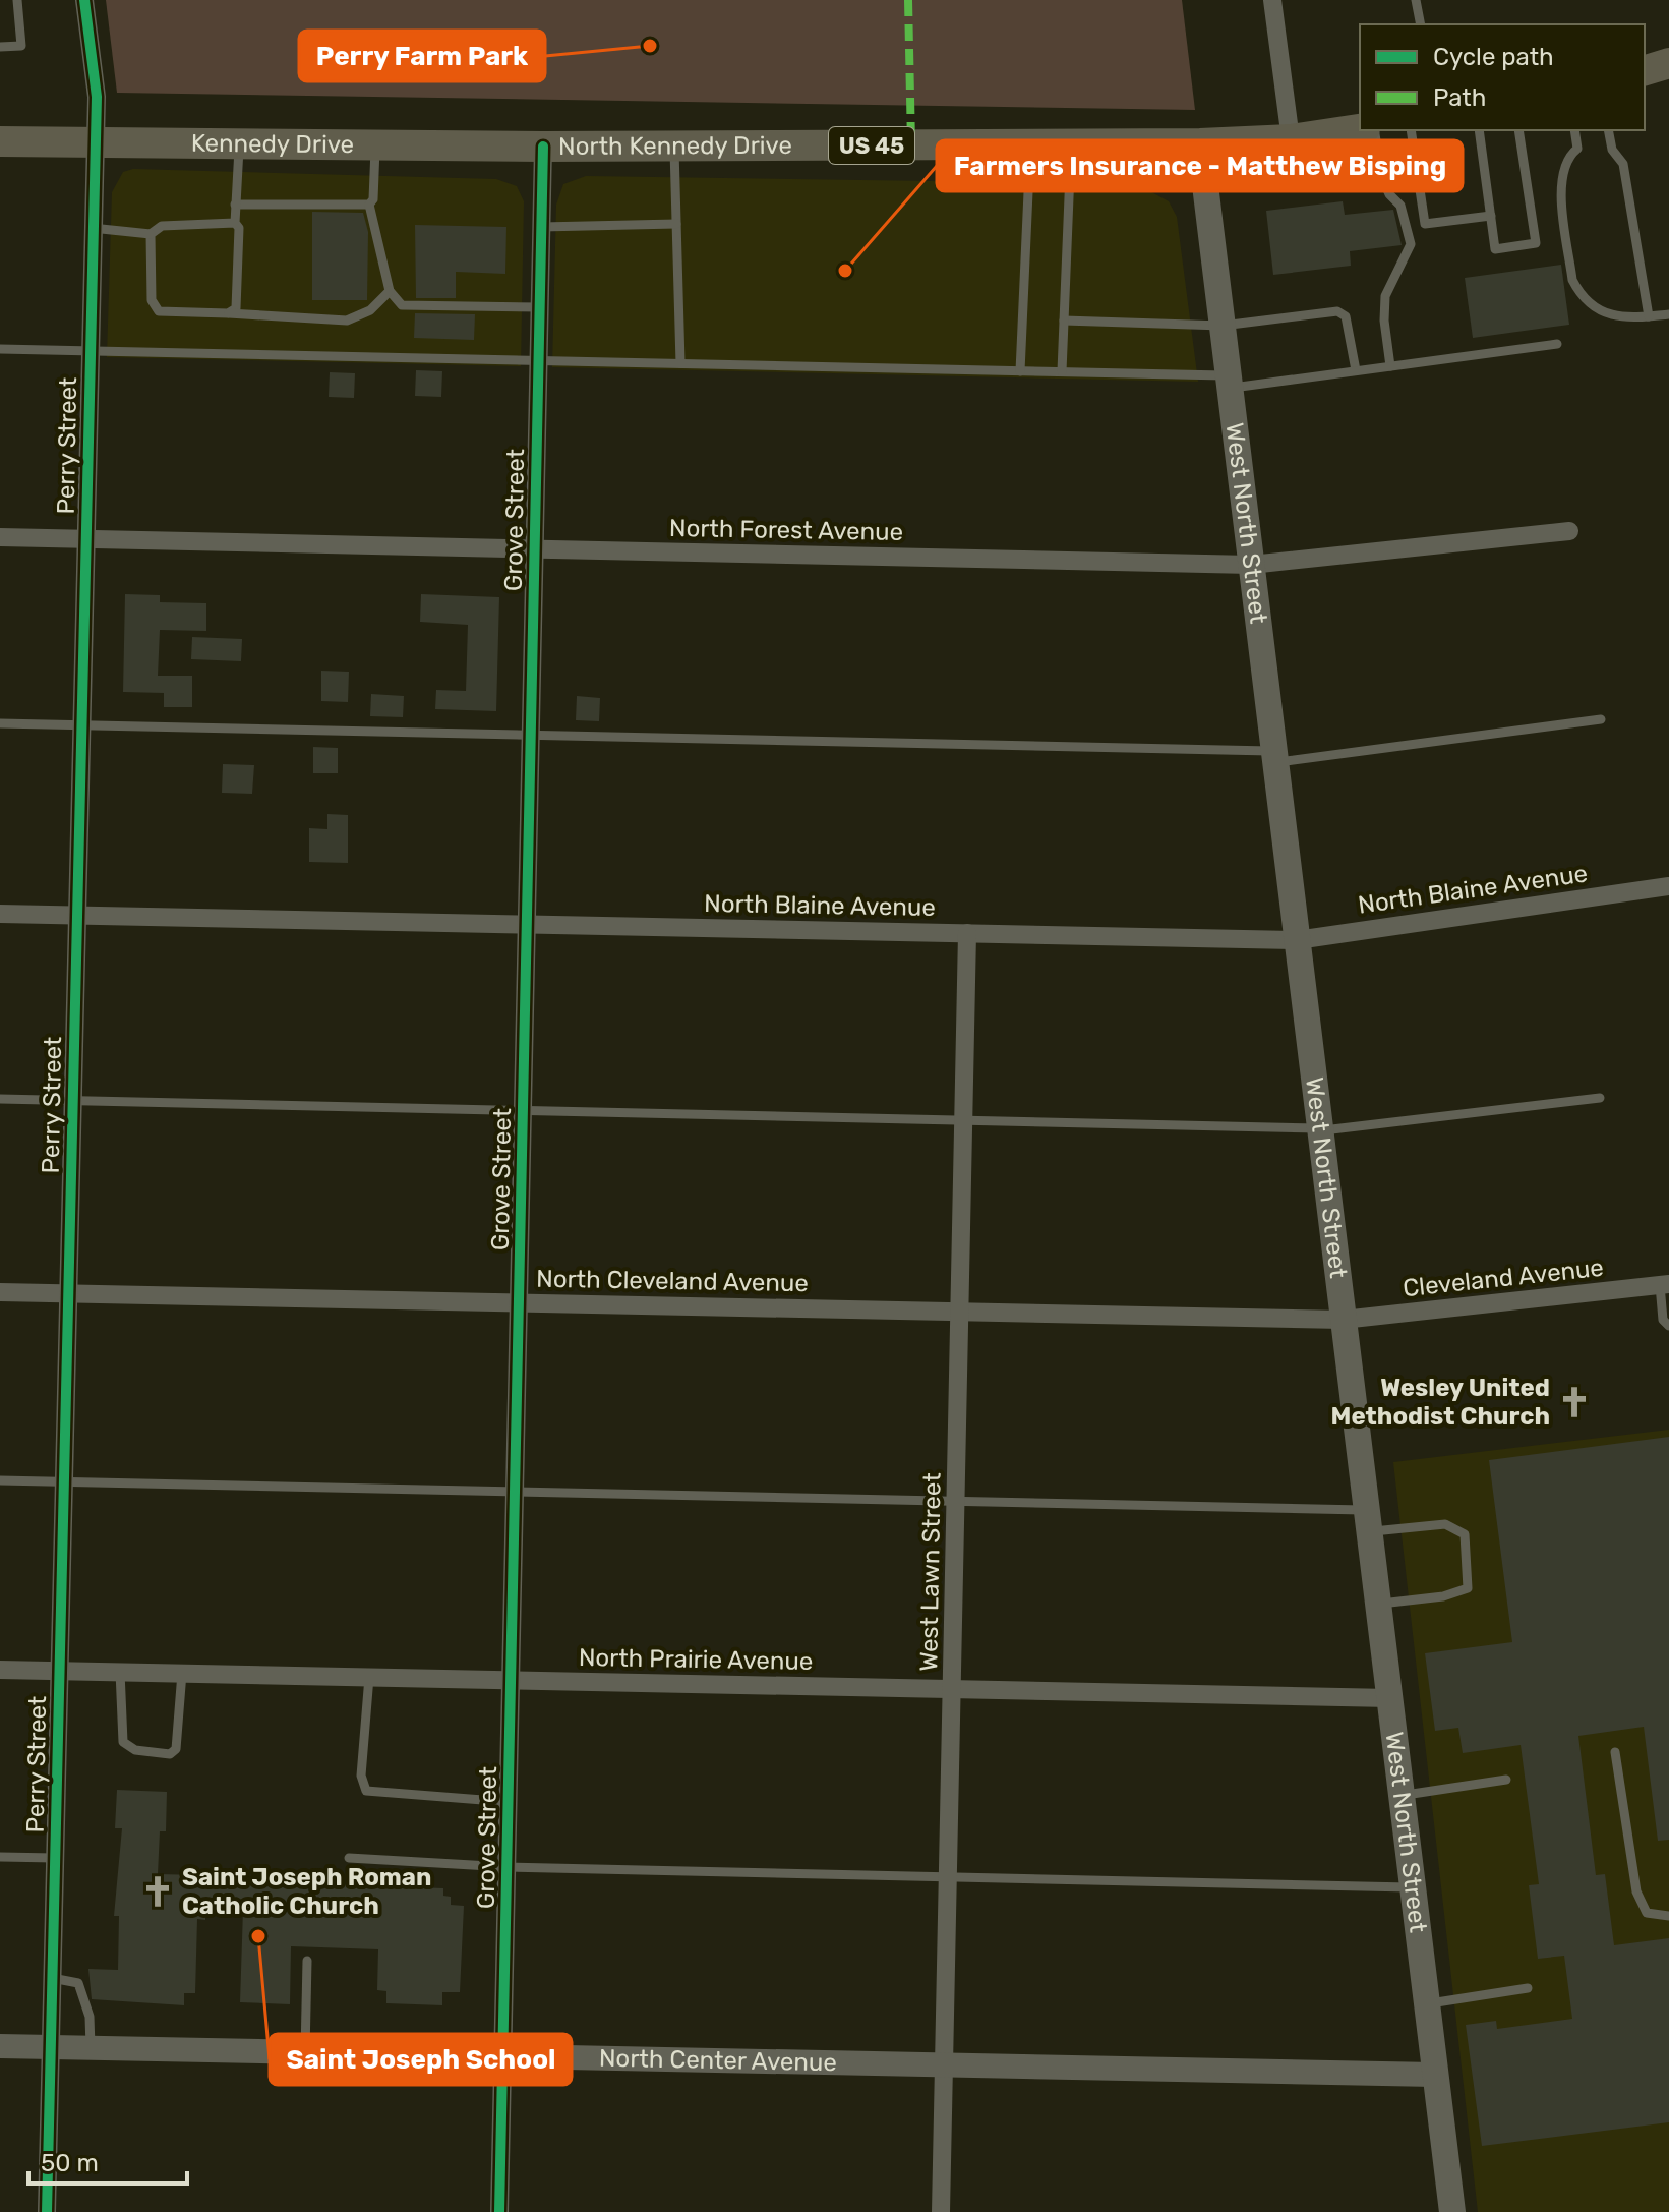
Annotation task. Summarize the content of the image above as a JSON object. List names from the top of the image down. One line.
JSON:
{"streets":{"main road":["Kennedy Drive","North Kennedy Drive","US 45","West North Street"],"street":["Perry Street","Grove Street","North Forest Avenue","North Blaine Avenue","Cleveland Avenue","North Cleveland Avenue","West Lawn Street","North Prairie Avenue","North Center Avenue"]},"crossings":[["Kennedy Drive","North Kennedy Drive"],["Kennedy Drive","Perry Street"],["Kennedy Drive","Grove Street"],["North Kennedy Drive","US 45"],["North Kennedy Drive","Grove Street"],["North Kennedy Drive","West North Street"],["US 45","West North Street"],["Perry Street","North Forest Avenue"],["Perry Street","North Blaine Avenue"],["Perry Street","North Cleveland Avenue"],["Perry Street","North Prairie Avenue"],["Perry Street","North Center Avenue"],["Grove Street","North Forest Avenue"],["Grove Street","North Blaine Avenue"],["Grove Street","North Cleveland Avenue"],["Grove Street","North Prairie Avenue"],["Grove Street","North Center Avenue"],["West North Street","North Forest Avenue"],["West North Street","North Blaine Avenue"],["West North Street","Cleveland Avenue"],["West North Street","North Cleveland Avenue"],["West North Street","North Prairie Avenue"],["West North Street","North Center Avenue"],["North Blaine Avenue","West Lawn Street"],["Cleveland Avenue","North Cleveland Avenue"],["North Cleveland Avenue","West Lawn Street"],["West Lawn Street","North Prairie Avenue"],["West Lawn Street","North Center Avenue"]],"places":{"other":["Perry Farm Park","Farmers Insurance - Matthew Bisping","Saint Joseph School"],"church":["Wesley United Methodist Church","Saint Joseph Roman Catholic Church"]},"legend":["Cycle path","Path"],"scale_bar":"50 m"}
